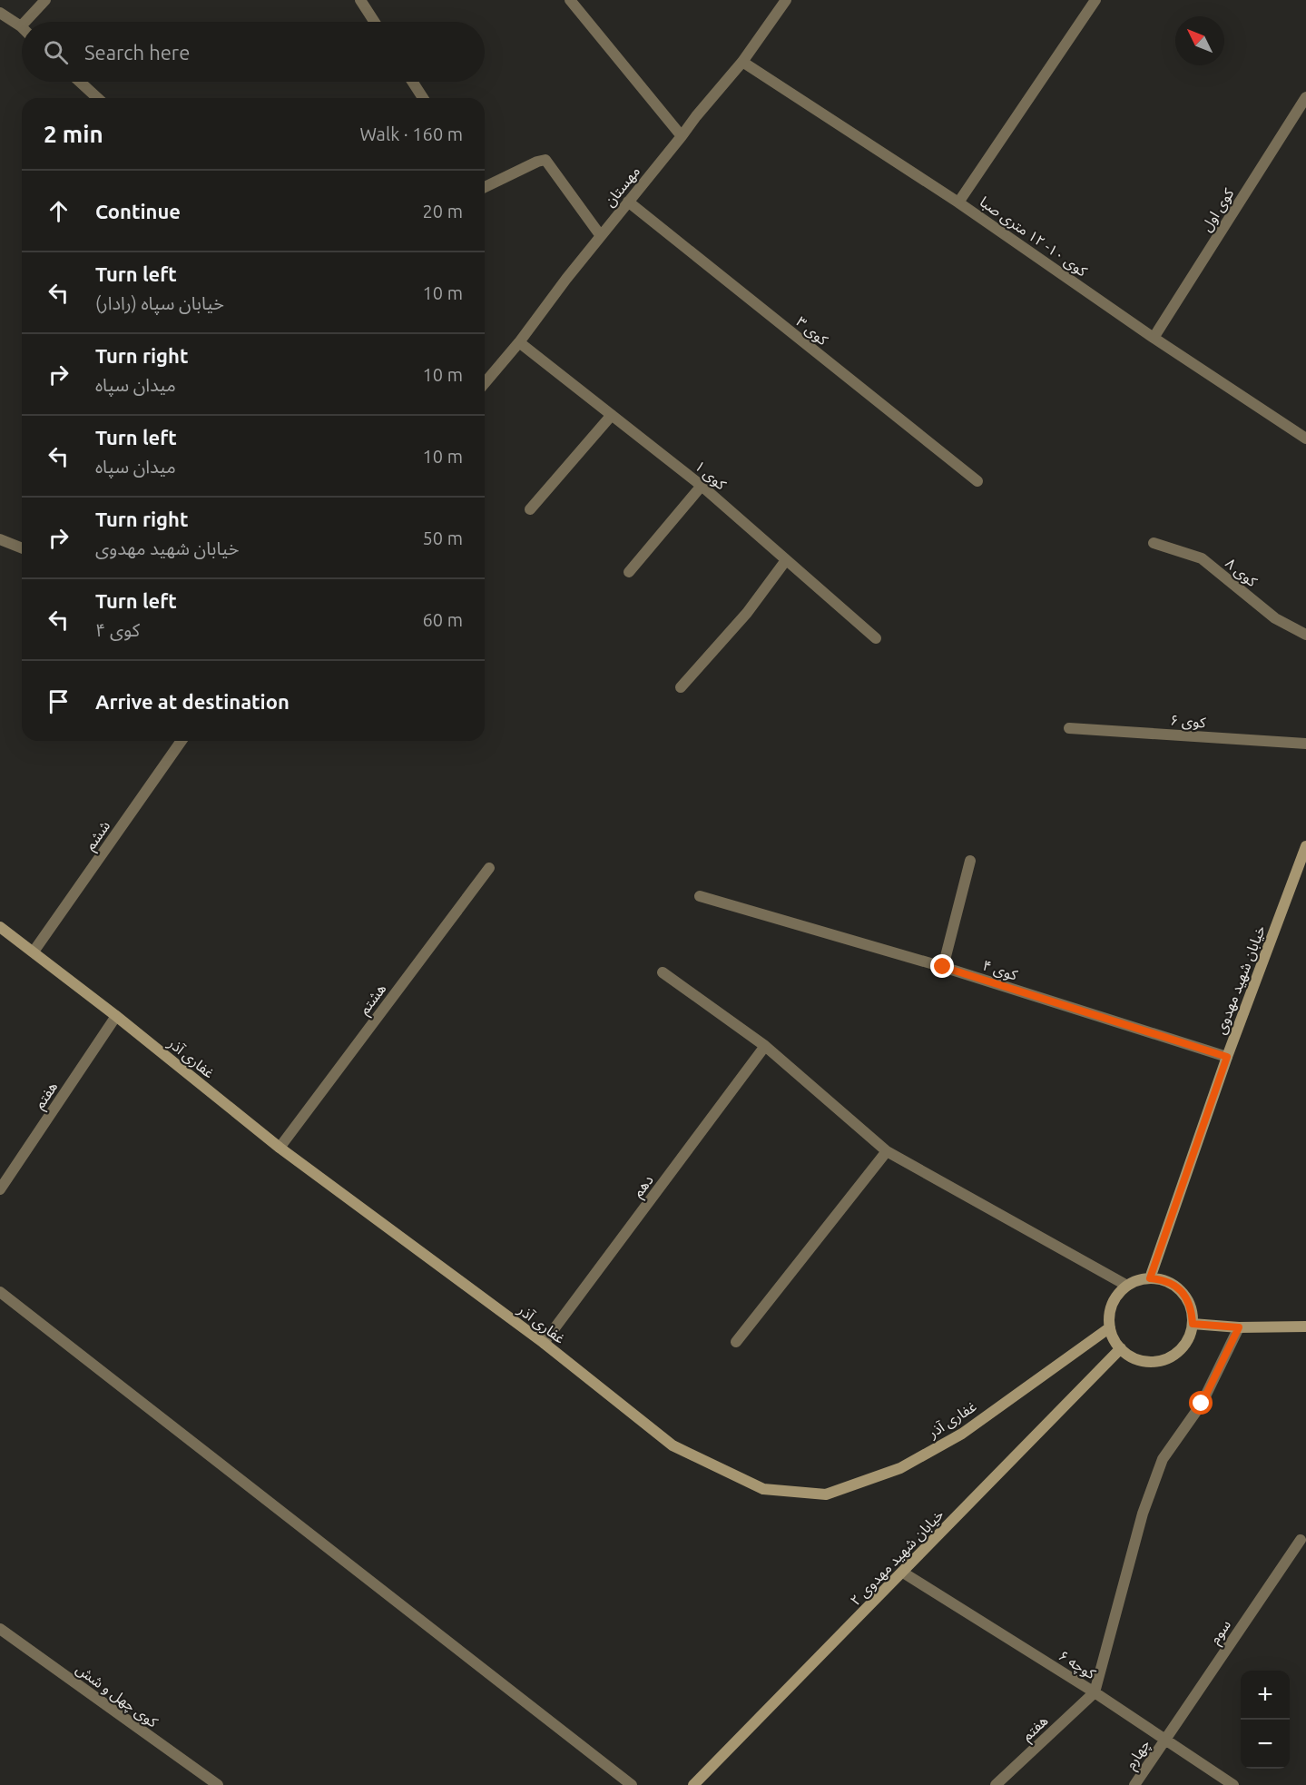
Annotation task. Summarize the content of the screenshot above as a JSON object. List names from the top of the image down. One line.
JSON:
{"streets":{"street":["مهستان","کوی اول","کوی ۱۰- ۱۲ متری صبا","کوی ۳","کوی ۱","کوی ۸","کوی ۶","ششم","کوی ۴","خیابان شهید مهدوی","هشتم","غفاری آذر","هفتم","دهم","خیابان شهید مهدوی ۲","سوم","کوچه ۶","کوی چهل و شش","چهارم"]},"crossings":[["مهستان","کوی ۱۰- ۱۲ متری صبا"],["مهستان","کوی ۳"],["مهستان","کوی ۱"],["کوی اول","کوی ۱۰- ۱۲ متری صبا"],["ششم","غفاری آذر"],["کوی ۴","خیابان شهید مهدوی"],["خیابان شهید مهدوی","غفاری آذر"],["خیابان شهید مهدوی","خیابان شهید مهدوی ۲"],["هشتم","غفاری آذر"],["غفاری آذر","هفتم"],["غفاری آذر","دهم"],["غفاری آذر","خیابان شهید مهدوی ۲"],["هفتم","کوچه ۶"],["خیابان شهید مهدوی ۲","کوچه ۶"],["سوم","کوچه ۶"],["سوم","چهارم"],["کوچه ۶","چهارم"]],"north":"top left","page":{"search":"Search here","heading":["2 min","Walk · 160 m"],"list":[["Continue","20 m"],["Turn left","خیابان سپاه (رادار)","10 m"],["Turn right","میدان سپاه","10 m"],["Turn left","میدان سپاه","10 m"],["Turn right","خیابان شهید مهدوی","50 m"],["Turn left","کوی ۴","60 m"],"Arrive at destination"],"map_buttons":["+","−"]}}
